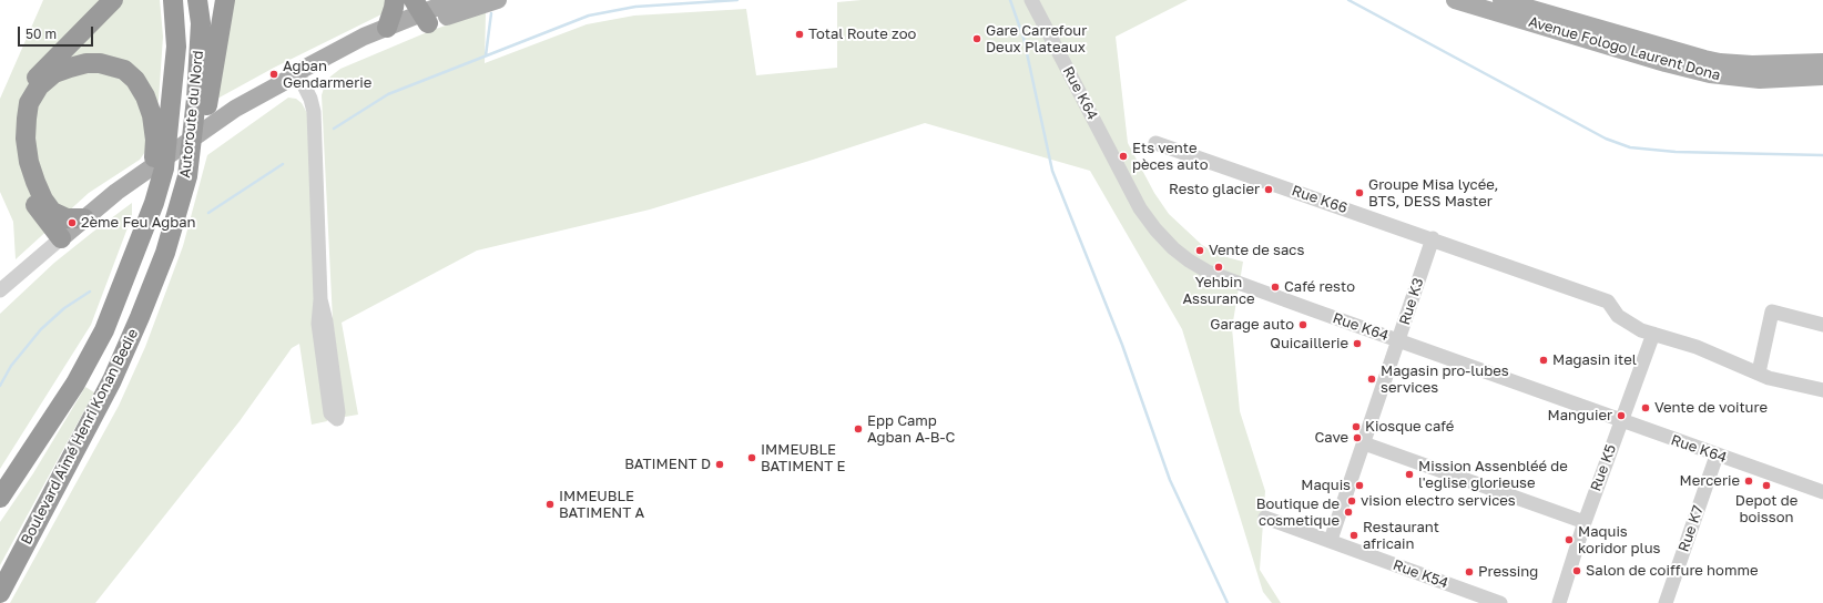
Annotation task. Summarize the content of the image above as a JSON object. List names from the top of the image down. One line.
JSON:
{"streets":{"highway":["Autoroute du Nord","Boulevard Aimé Henri Konan Bedie"],"main road":["Avenue Fologo Laurent Dona"],"street":["Rue K64","Rue K66","Rue K3","Rue K5","Rue K7","Rue K54"]},"crossings":[["Rue K64","Rue K3"],["Rue K64","Rue K5"],["Rue K64","Rue K7"],["Autoroute du Nord","Boulevard Aimé Henri Konan Bedie"],["Rue K66","Rue K3"],["Rue K66","Rue K5"],["Rue K3","Rue K54"]],"places":["Total Route zoo","Gare Carrefour Deux Plateaux","Agban Gendarmerie","Ets vente pèces auto","Resto glacier","Groupe Misa lycée, BTS, DESS Master","2ème Feu Agban","Vente de sacs","Yehbin Assurance","Café resto","Garage auto","Quicaillerie","Magasin itel","Magasin pro-lubes services","Vente de voiture","Manguier","Kiosque café","Epp Camp Agban A-B-C","Cave","IMMEUBLE BATIMENT E","BATIMENT D","Mission Assenbléé de l'eglise glorieuse","Mercerie","Maquis","Depot de boisson","vision electro services","IMMEUBLE BATIMENT A","Boutique de cosmetique","Restaurant africain","Maquis koridor plus","Salon de coiffure homme","Pressing"],"scale_bar":"50 m"}
